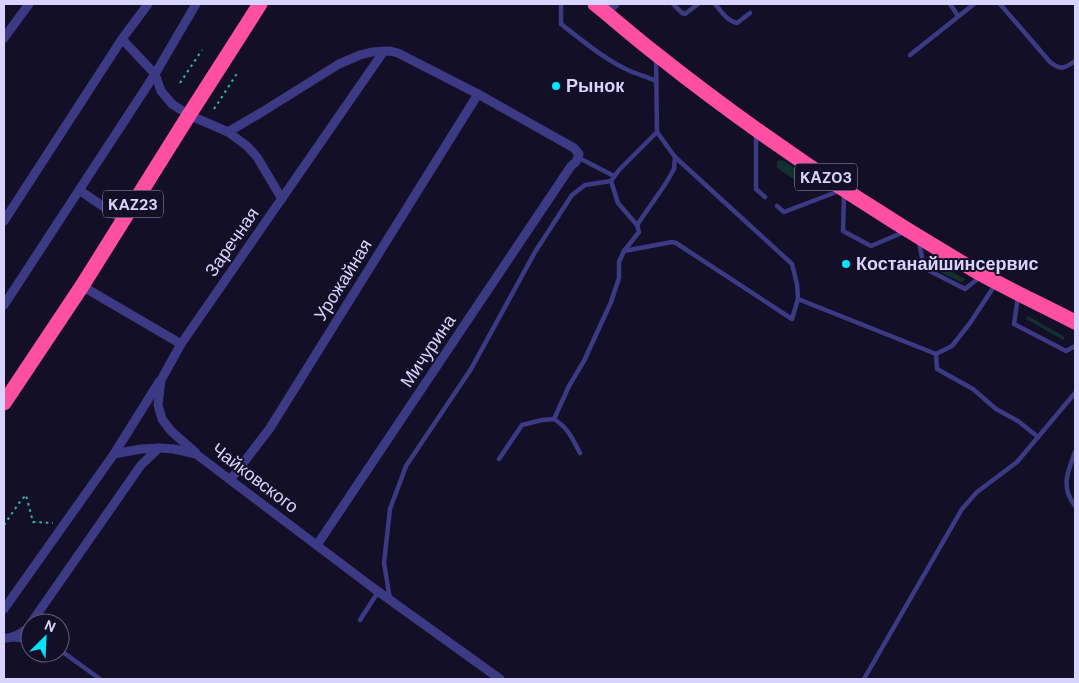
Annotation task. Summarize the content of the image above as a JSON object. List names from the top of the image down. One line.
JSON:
{"streets":{"highway":["KАZ03","KAZ23"],"street":["Заречная","Урожайная","Мичурина","Чайковского"]},"crossings":[["Заречная","Чайковского"],["Урожайная","Чайковского"],["Мичурина","Чайковского"]],"places":["Рынок","Костанайшинсервис"],"north":"top right"}
